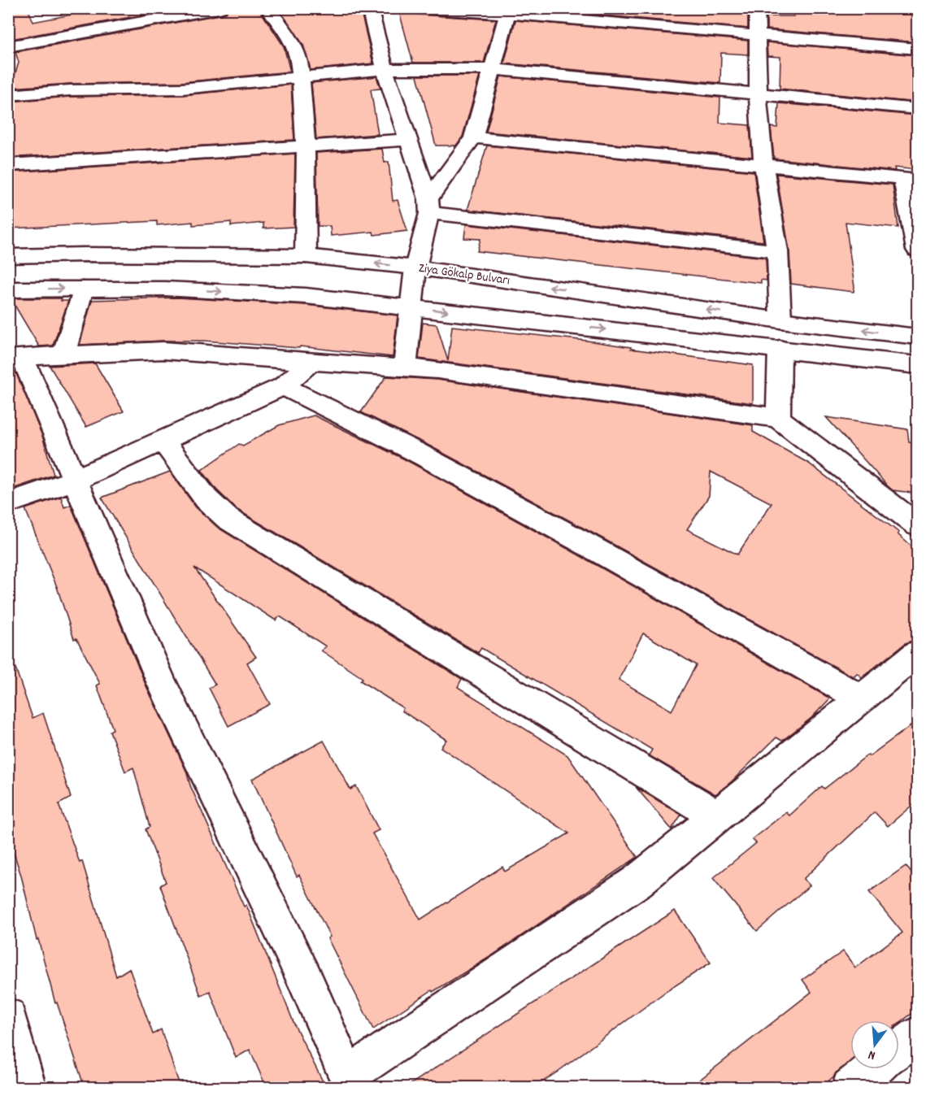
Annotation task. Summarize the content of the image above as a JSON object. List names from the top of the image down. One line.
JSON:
{"streets":{"street":["Ziya Gökalp Bulvarı"]},"north":"bottom"}
